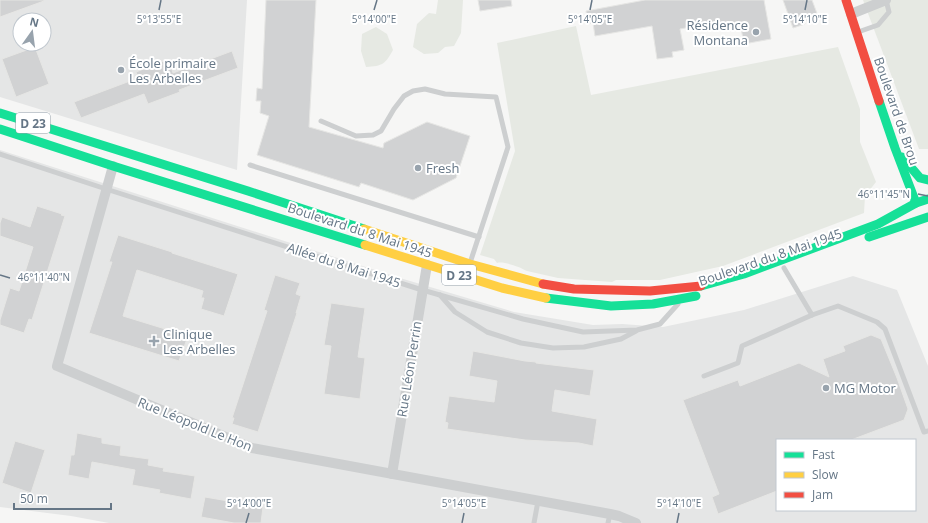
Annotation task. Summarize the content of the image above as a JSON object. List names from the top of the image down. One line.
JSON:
{"streets":{"main road":["Boulevard de Brou","D 23","Boulevard du 8 Mai 1945"],"street":["Rue Léon Perrin","Rue Léopold Le Hon"],"lane":["Allée du 8 Mai 1945"]},"crossings":[["Boulevard de Brou","Boulevard du 8 Mai 1945"],["Boulevard du 8 Mai 1945","Allée du 8 Mai 1945"],["Boulevard du 8 Mai 1945","Rue Léon Perrin"],["Boulevard du 8 Mai 1945","Rue Léopold Le Hon"],["Allée du 8 Mai 1945","Rue Léon Perrin"],["Allée du 8 Mai 1945","Rue Léopold Le Hon"],["Rue Léon Perrin","Rue Léopold Le Hon"]],"places":{"other":["Résidence Montana","École primaire Les Arbelles","Fresh","MG Motor"],"health":["Clinique Les Arbelles"]},"legend":["Fast","Slow","Jam"],"scale_bar":"50 m","north":"top","coordinates":["5°13'55\"E","5°14'00\"E","5°14'05\"E","5°14'10\"E","46°11'45\"N","46°11'40\"N"]}
